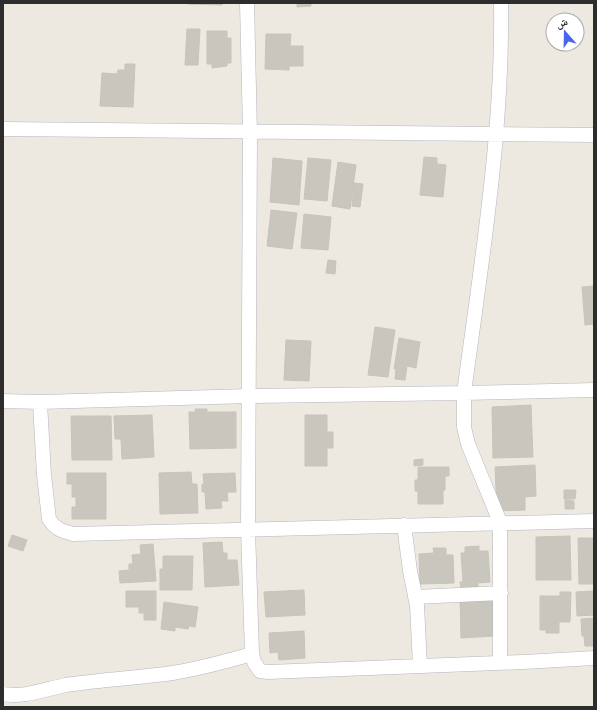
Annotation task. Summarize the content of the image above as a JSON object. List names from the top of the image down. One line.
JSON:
{"north":"top"}
